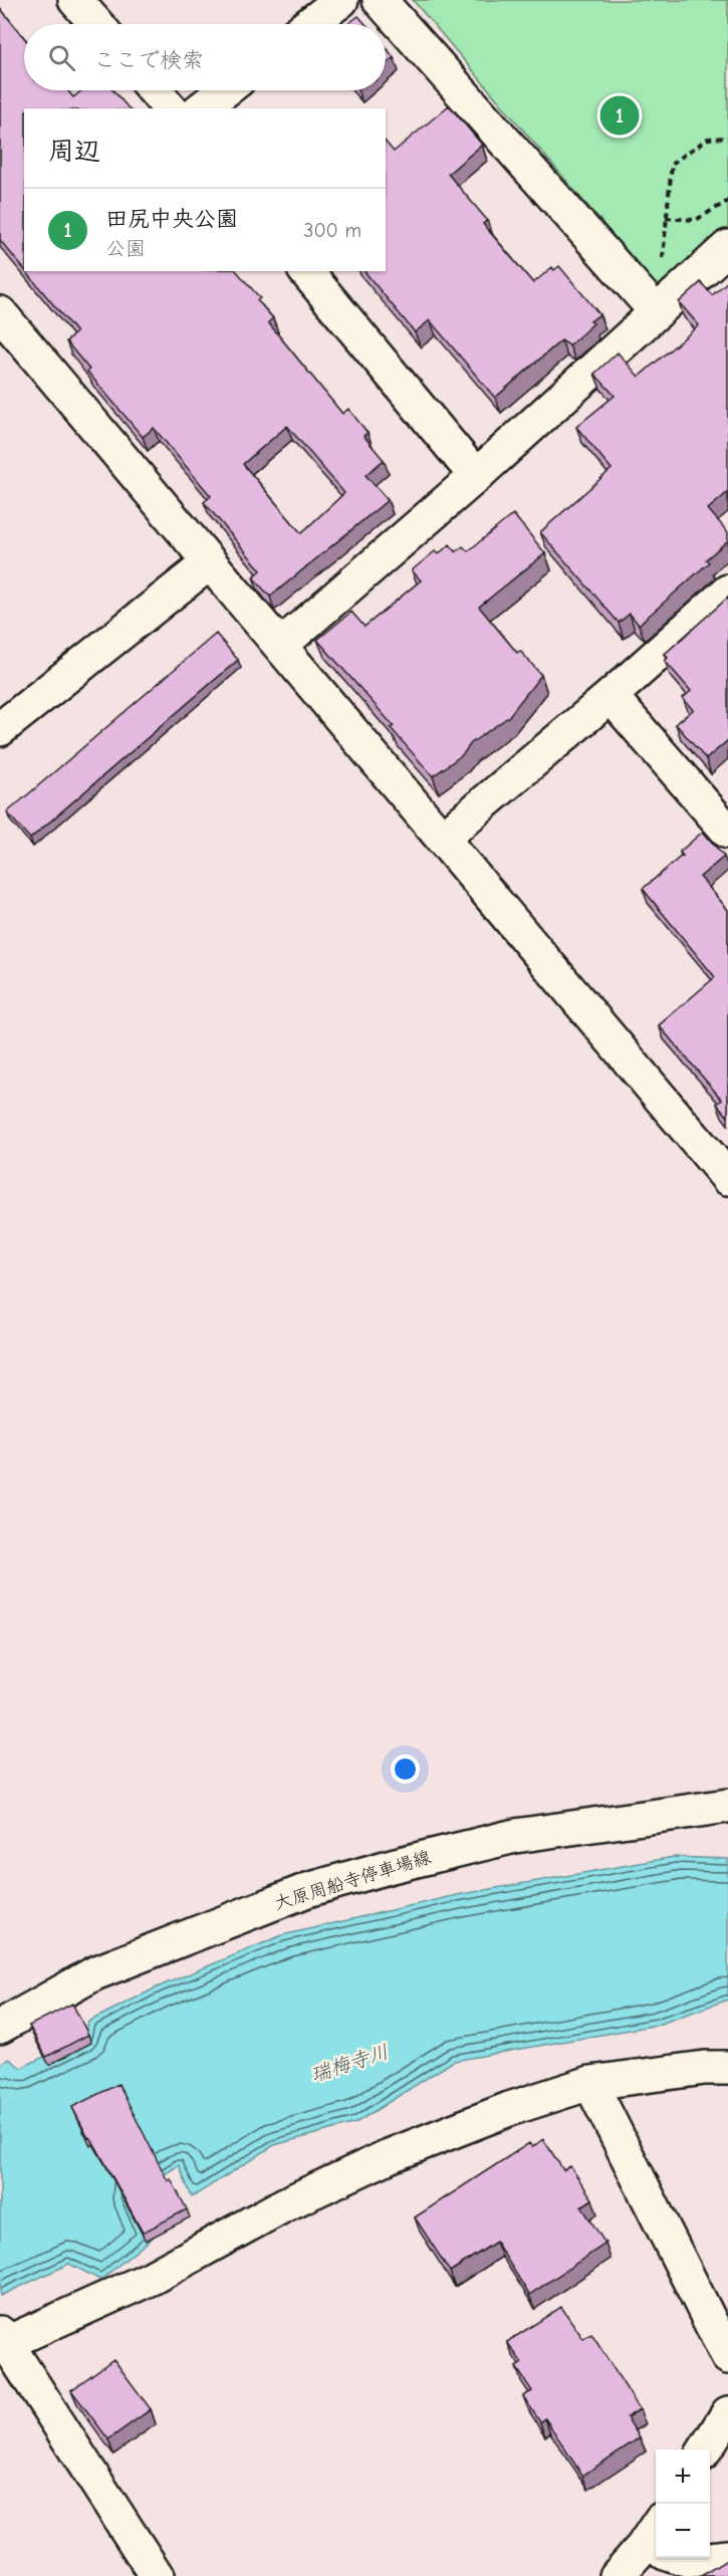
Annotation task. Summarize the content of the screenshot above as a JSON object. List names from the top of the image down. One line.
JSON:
{"streets":{"street":["大原周船寺停車場線"]},"water":["瑞梅寺川"],"page":{"search":"ここで検索","pins":"1","heading":"周辺","list":[{"mark":"1","name":"田尻中央公園","note":"公園","value":"300 m"}],"map_buttons":["+","−"]}}
